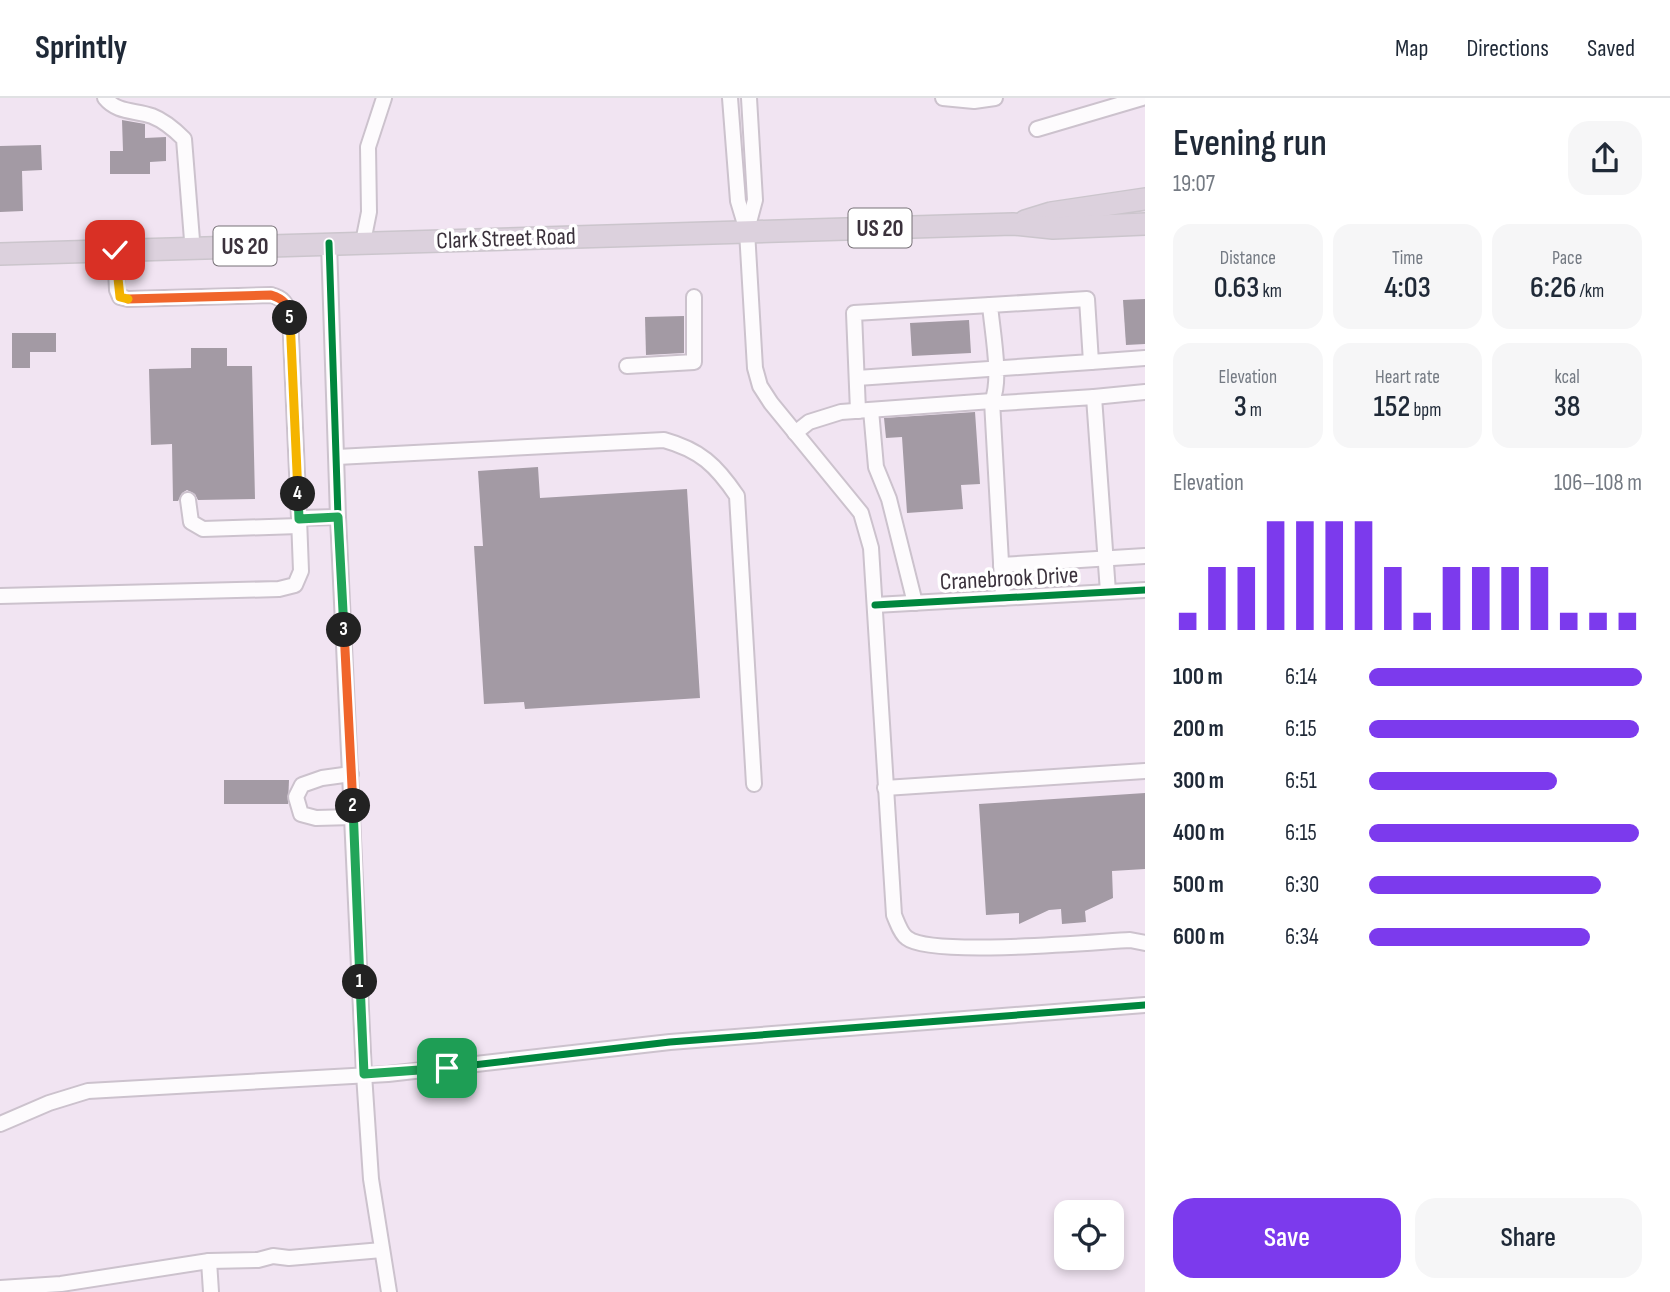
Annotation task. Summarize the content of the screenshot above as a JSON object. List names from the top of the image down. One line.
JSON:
{"streets":{"highway":["US 20","Clark Street Road"],"street":["Cranebrook Drive"]},"page":{"header":"Sprintly","nav":["Map","Directions","Saved"],"heading":["Evening run","19:07"],"stats":[["Distance","0.63 km"],["Time","4:03"],["Pace","6:26 /km"],["Elevation","3 m"],["Heart rate","152 bpm"],["kcal","38"]],"pins":["5","4","3","2","1"],"chart":["Elevation","106–108 m"],"list":[{"name":"100 m","note":"6:14"},{"name":"200 m","note":"6:15"},{"name":"300 m","note":"6:51"},{"name":"400 m","note":"6:15"},{"name":"500 m","note":"6:30"},{"name":"600 m","note":"6:34"}],"buttons":["Save","Share"]}}
